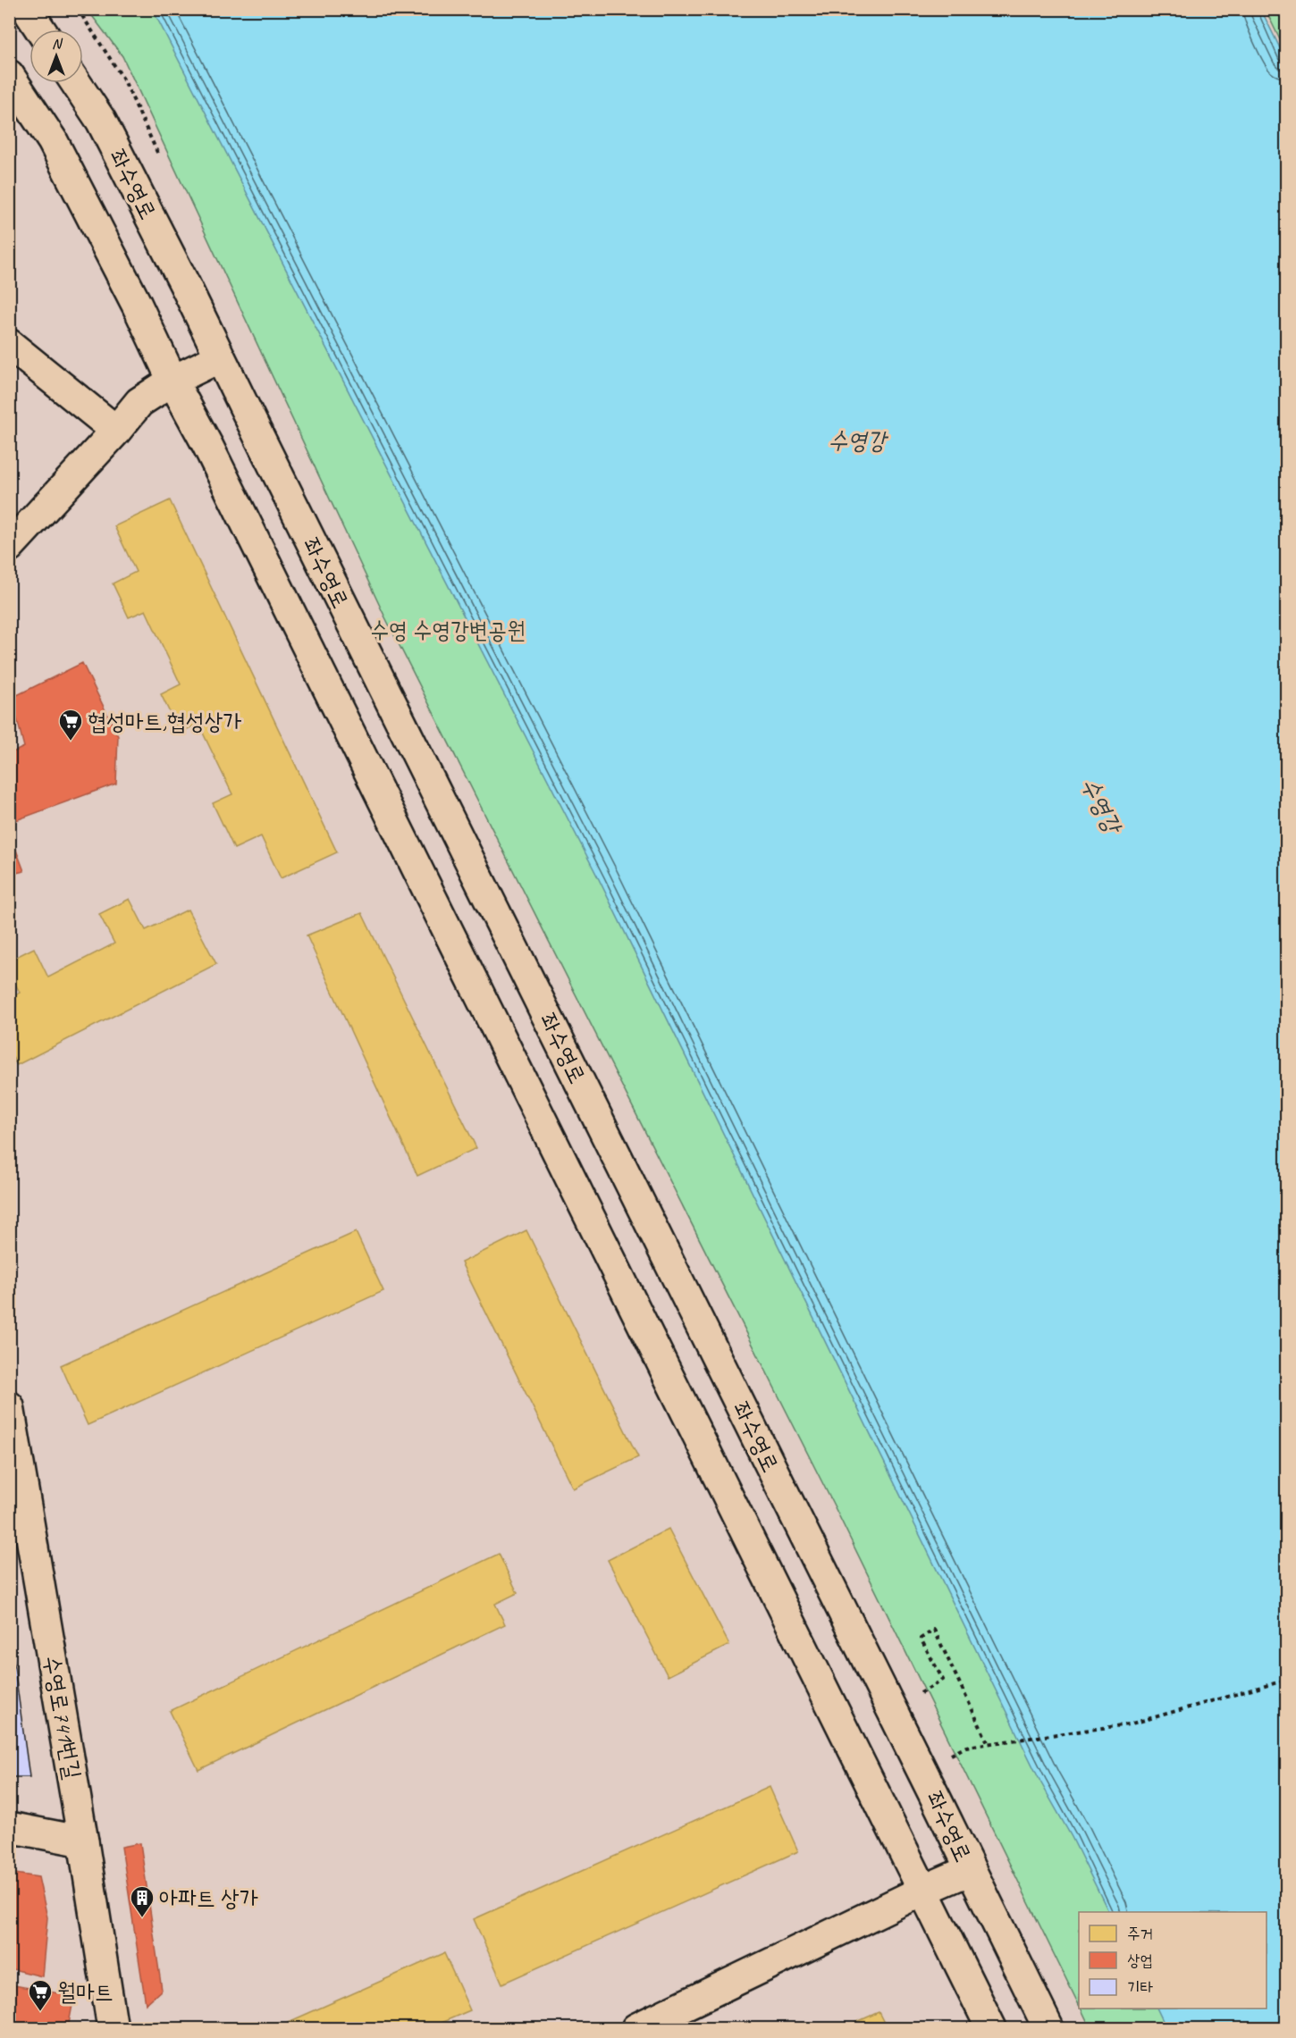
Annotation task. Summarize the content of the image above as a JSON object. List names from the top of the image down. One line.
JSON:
{"streets":{"main road":["좌수영로","수영로741번길"]},"water":["수영강"],"parks":["수영 수영강변공원"],"places":{"supermarket":["협성마트,협성상가","월마트"],"building":["아파트 상가"]},"legend":["주거","상업","기타"],"north":"top"}
